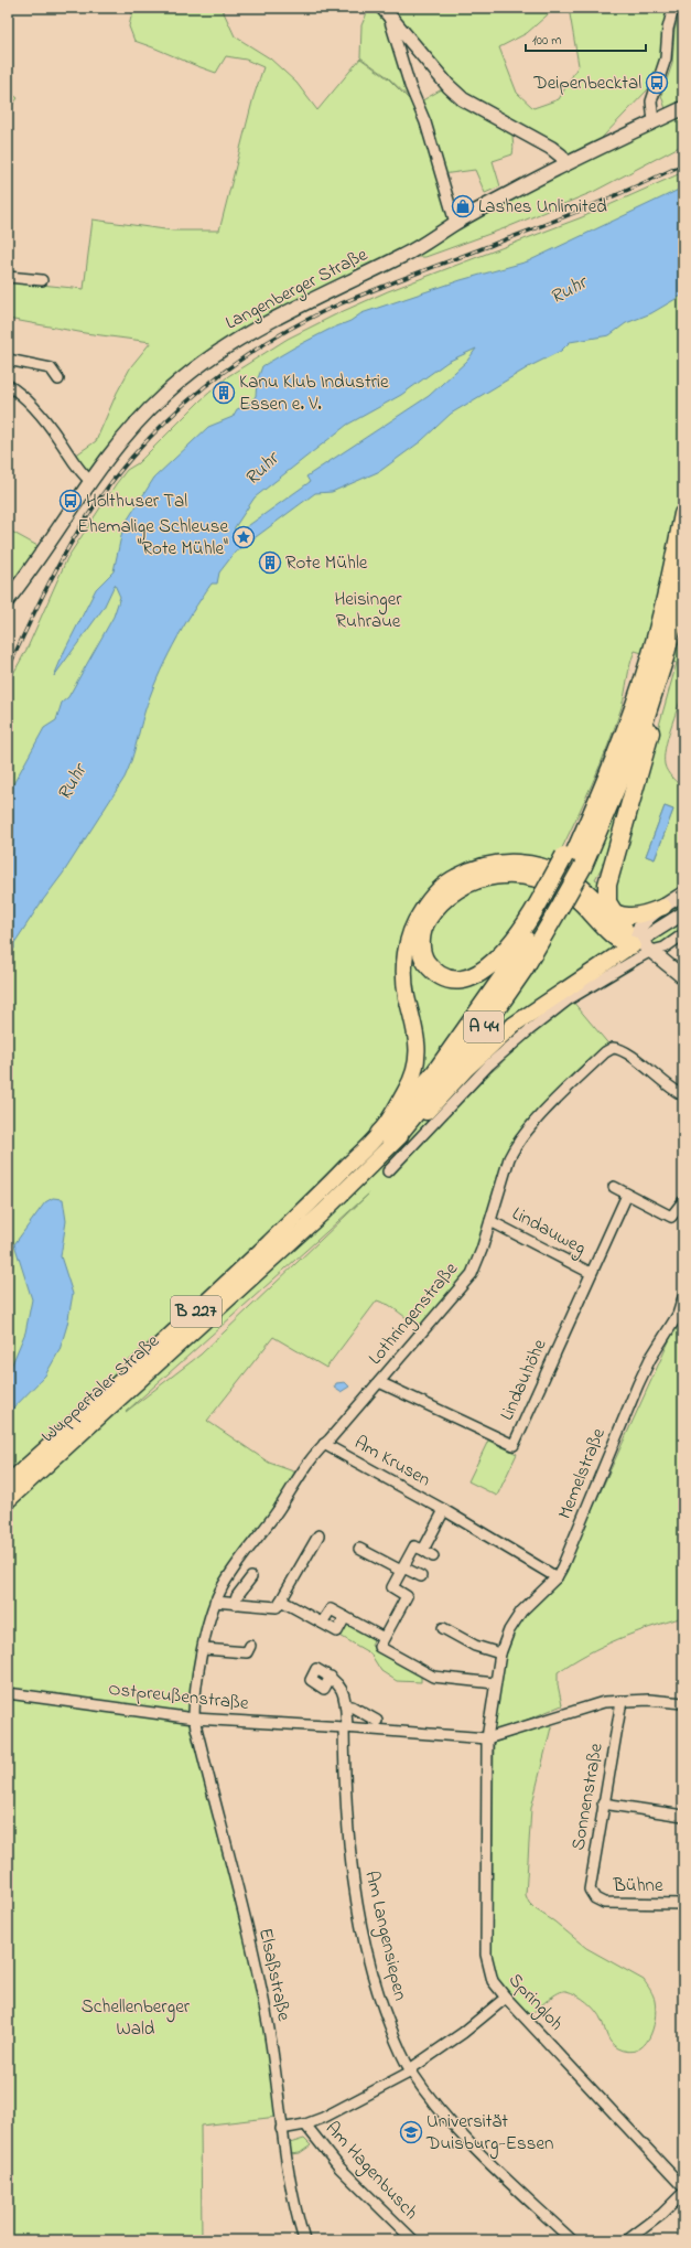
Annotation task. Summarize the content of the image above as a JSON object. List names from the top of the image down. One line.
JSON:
{"streets":{"highway":["A 44"],"main road":["Langenberger Straße","B 227","Wuppertaler Straße"],"street":["Lindauweg","Lothringenstraße","Lindauhöhe","Am Krusen","Memelstraße","Ostpreußenstraße","Sonnenstraße","Bühne","Am Langensiepen","Elsaßstraße","Springloh","Am Hagenbusch"]},"crossings":[["A 44","Wuppertaler Straße"],["Lindauweg","Lothringenstraße"],["Lindauweg","Lindauhöhe"],["Lothringenstraße","Lindauhöhe"],["Lothringenstraße","Am Krusen"],["Lothringenstraße","Ostpreußenstraße"],["Lothringenstraße","Elsaßstraße"],["Am Krusen","Memelstraße"],["Memelstraße","Ostpreußenstraße"],["Memelstraße","Springloh"],["Ostpreußenstraße","Sonnenstraße"],["Ostpreußenstraße","Am Langensiepen"],["Ostpreußenstraße","Elsaßstraße"],["Ostpreußenstraße","Springloh"],["Sonnenstraße","Bühne"]],"water":["Ruhr"],"parks":["Heisinger Ruhraue","Schellenberger Wald"],"places":{"bus stop":["Deipenbecktal","Holthuser Tal"],"shop":["Lashes Unlimited"],"building":["Kanu Klub Industrie Essen e. V.","Rote Mühle"],"place":["Ehemalige Schleuse \"Rote Mühle\""],"school or university":["Universität Duisburg-Essen"]},"scale_bar":"100 m"}
